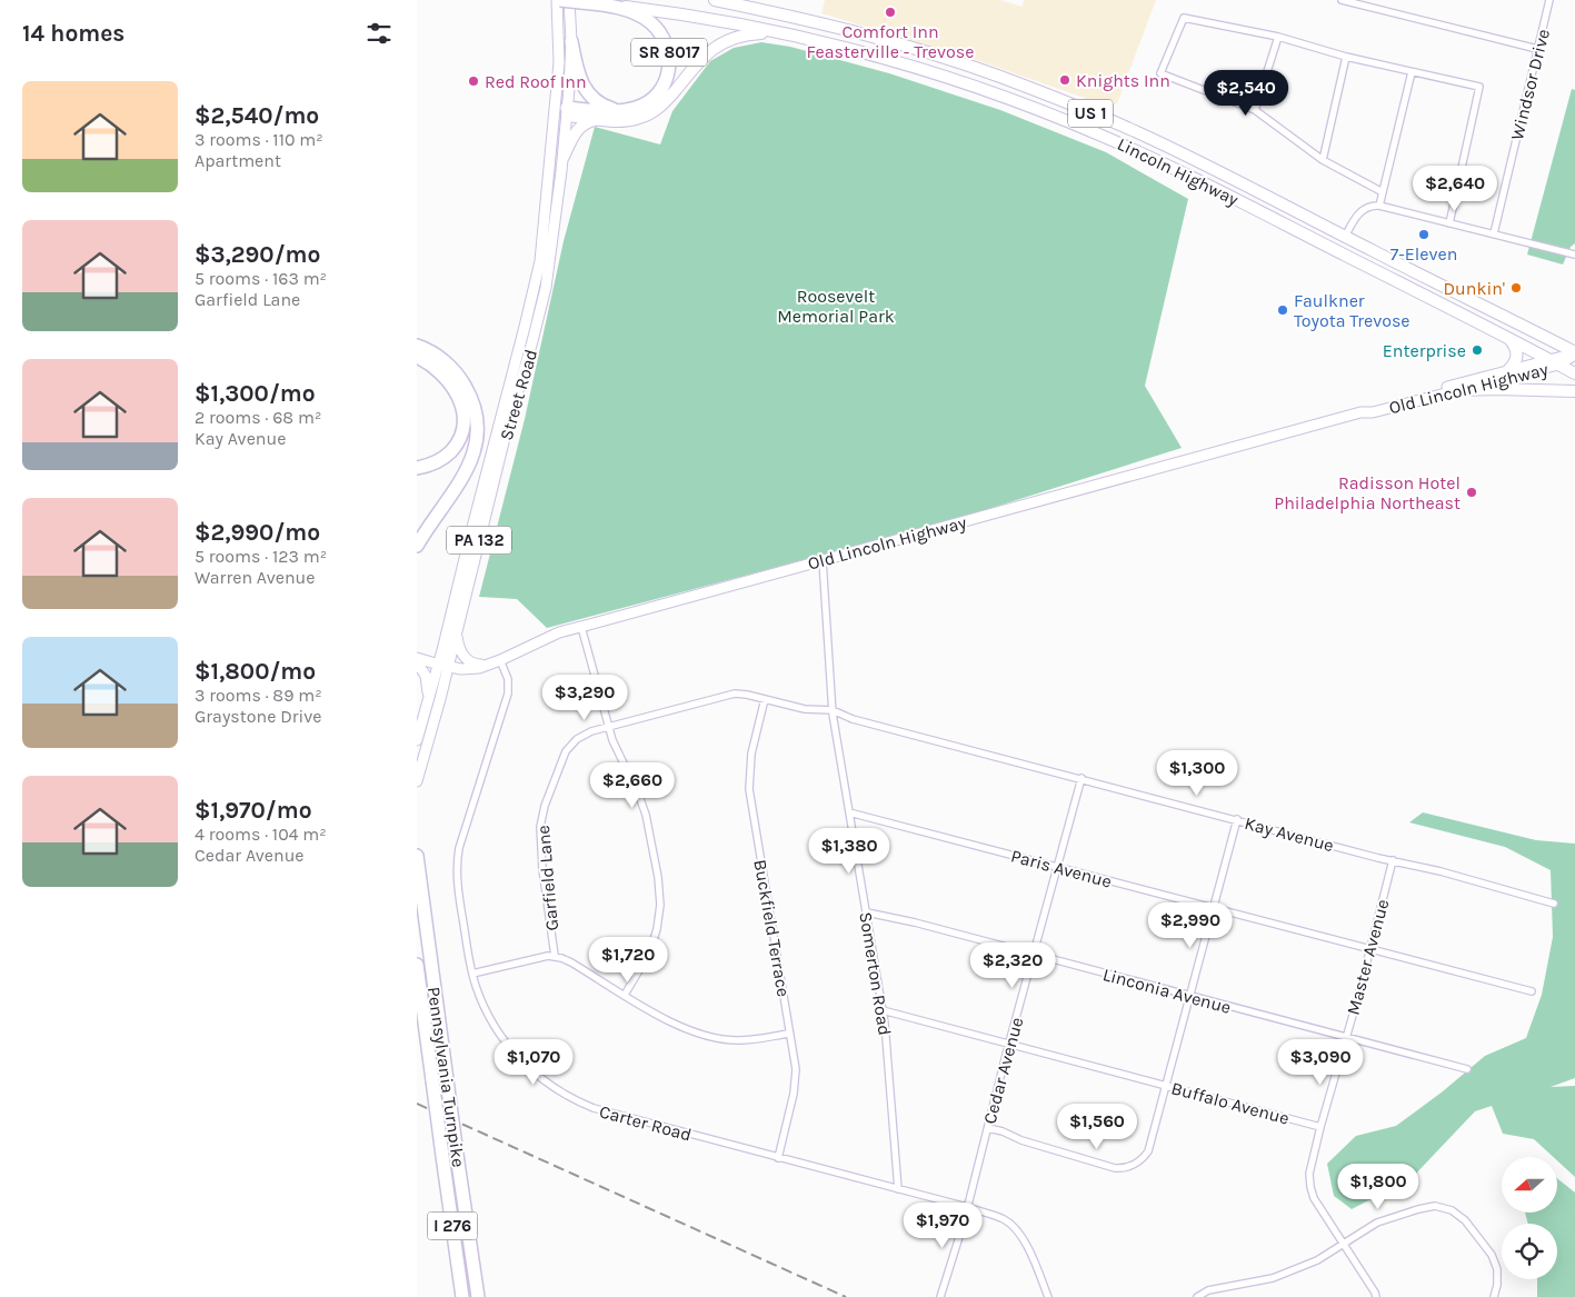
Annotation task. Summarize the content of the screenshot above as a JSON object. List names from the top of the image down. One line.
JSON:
{"streets":{"highway":["SR 8017","US 1","Lincoln Highway","Pennsylvania Turnpike","I 276"],"main road":["Old Lincoln Highway","Street Road","PA 132"],"street":["Windsor Drive","Kay Avenue","Paris Avenue","Garfield Lane","Buckfield Terrace","Master Avenue","Somerton Road","Linconia Avenue","Cedar Avenue","Buffalo Avenue","Carter Road"]},"crossings":[["SR 8017","Lincoln Highway"],["SR 8017","Street Road"],["Lincoln Highway","Old Lincoln Highway"],["Lincoln Highway","Street Road"],["Old Lincoln Highway","Street Road"],["Old Lincoln Highway","Somerton Road"],["Old Lincoln Highway","Carter Road"],["Kay Avenue","Garfield Lane"],["Kay Avenue","Master Avenue"],["Kay Avenue","Somerton Road"],["Kay Avenue","Cedar Avenue"],["Paris Avenue","Master Avenue"],["Paris Avenue","Somerton Road"],["Paris Avenue","Cedar Avenue"],["Garfield Lane","Buckfield Terrace"],["Garfield Lane","Somerton Road"],["Buckfield Terrace","Carter Road"],["Master Avenue","Linconia Avenue"],["Master Avenue","Buffalo Avenue"],["Somerton Road","Linconia Avenue"],["Somerton Road","Buffalo Avenue"],["Somerton Road","Carter Road"],["Linconia Avenue","Cedar Avenue"],["Cedar Avenue","Buffalo Avenue"],["Cedar Avenue","Carter Road"]],"parks":["Roosevelt Memorial Park"],"places":["Comfort Inn Feasterville - Trevose","Knights Inn","Red Roof Inn","7-Eleven","Dunkin'","Faulkner Toyota Trevose","Enterprise","Radisson Hotel Philadelphia Northeast"],"north":"left","page":{"heading":"14 homes","list":[{"name":"$2,540/mo","note":"3 rooms · 110 m² · Apartment"},{"name":"$3,290/mo","note":"5 rooms · 163 m² · Garfield Lane"},{"name":"$1,300/mo","note":"2 rooms · 68 m² · Kay Avenue"},{"name":"$2,990/mo","note":"5 rooms · 123 m² · Warren Avenue"},{"name":"$1,800/mo","note":"3 rooms · 89 m² · Graystone Drive"},{"name":"$1,970/mo","note":"4 rooms · 104 m² · Cedar Avenue"}],"price":["$2,540","$2,640","$3,290","$1,300","$2,660","$1,380","$2,990","$1,720","$2,320","$1,070","$3,090","$1,560","$1,800","$1,970"]}}
